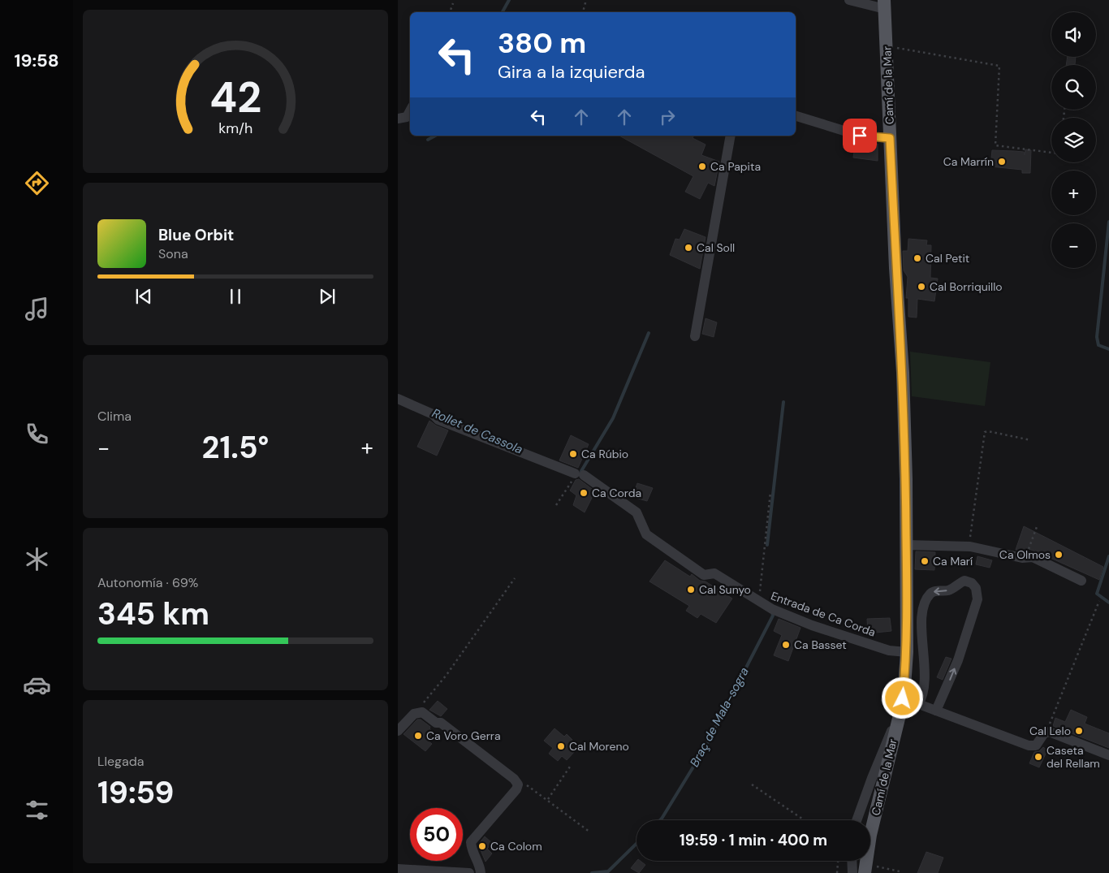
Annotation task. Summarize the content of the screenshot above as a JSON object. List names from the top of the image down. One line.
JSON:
{"streets":{"main road":["Camí de la Mar"],"lane":["Entrada de Ca Corda"]},"crossings":[["Camí de la Mar","Entrada de Ca Corda"]],"water":["Rollet de Cassola","Braç de Mala-sogra"],"places":["Ca Marrín","Ca Papita","Cal Soll","Cal Petit","Cal Borriquillo","Ca Rúbio","Ca Corda","Ca Olmos","Ca Marí","Cal Sunyo","Ca Basset","Cal Lelo","Ca Voro Gerra","Cal Moreno","Caseta del Rellam","Ca Colom"],"page":{"tabs":"19:58","map_buttons":["+","−"],"turn":["380 m","Gira a la izquierda"],"song":["Blue Orbit","Sona"],"tile":["Clima",["Autonomía · 69%","345 km"],["Llegada","19:59"]],"heat":["−","21.5°","+"],"limit":"50","trip":"19:59 · 1 min · 400 m","gauge":["42","km/h"]}}
